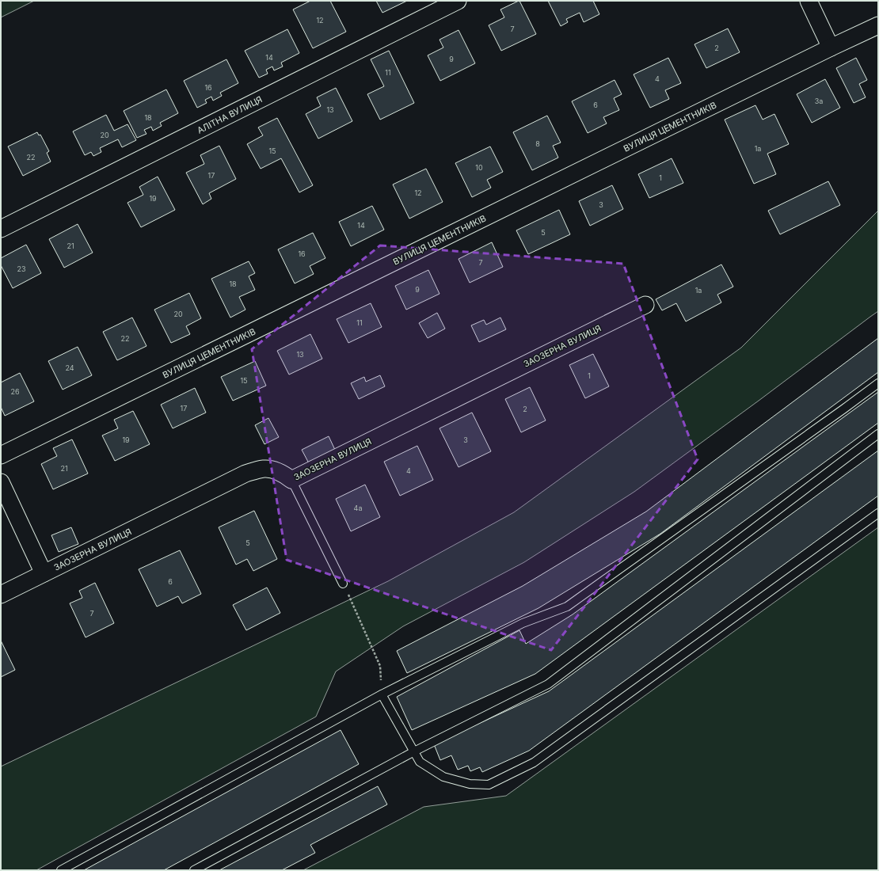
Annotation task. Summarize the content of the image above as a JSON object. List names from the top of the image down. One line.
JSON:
{"streets":{"street":["АЛІТНА ВУЛИЦЯ","ВУЛИЦЯ ЦЕМЕНТНИКІВ","ЗАОЗЕРНА ВУЛИЦЯ"]},"house_numbers":["12","7","2","14","9","11","4","16","3а","6","13","18","20","8","1а","15","22","10","17","1","12","19","3","14","5","21","16","7","23","18","9","1а","20","11","22","13","24","1","15","26","17","2","19","3","21","4","4а","5","6","7"]}
